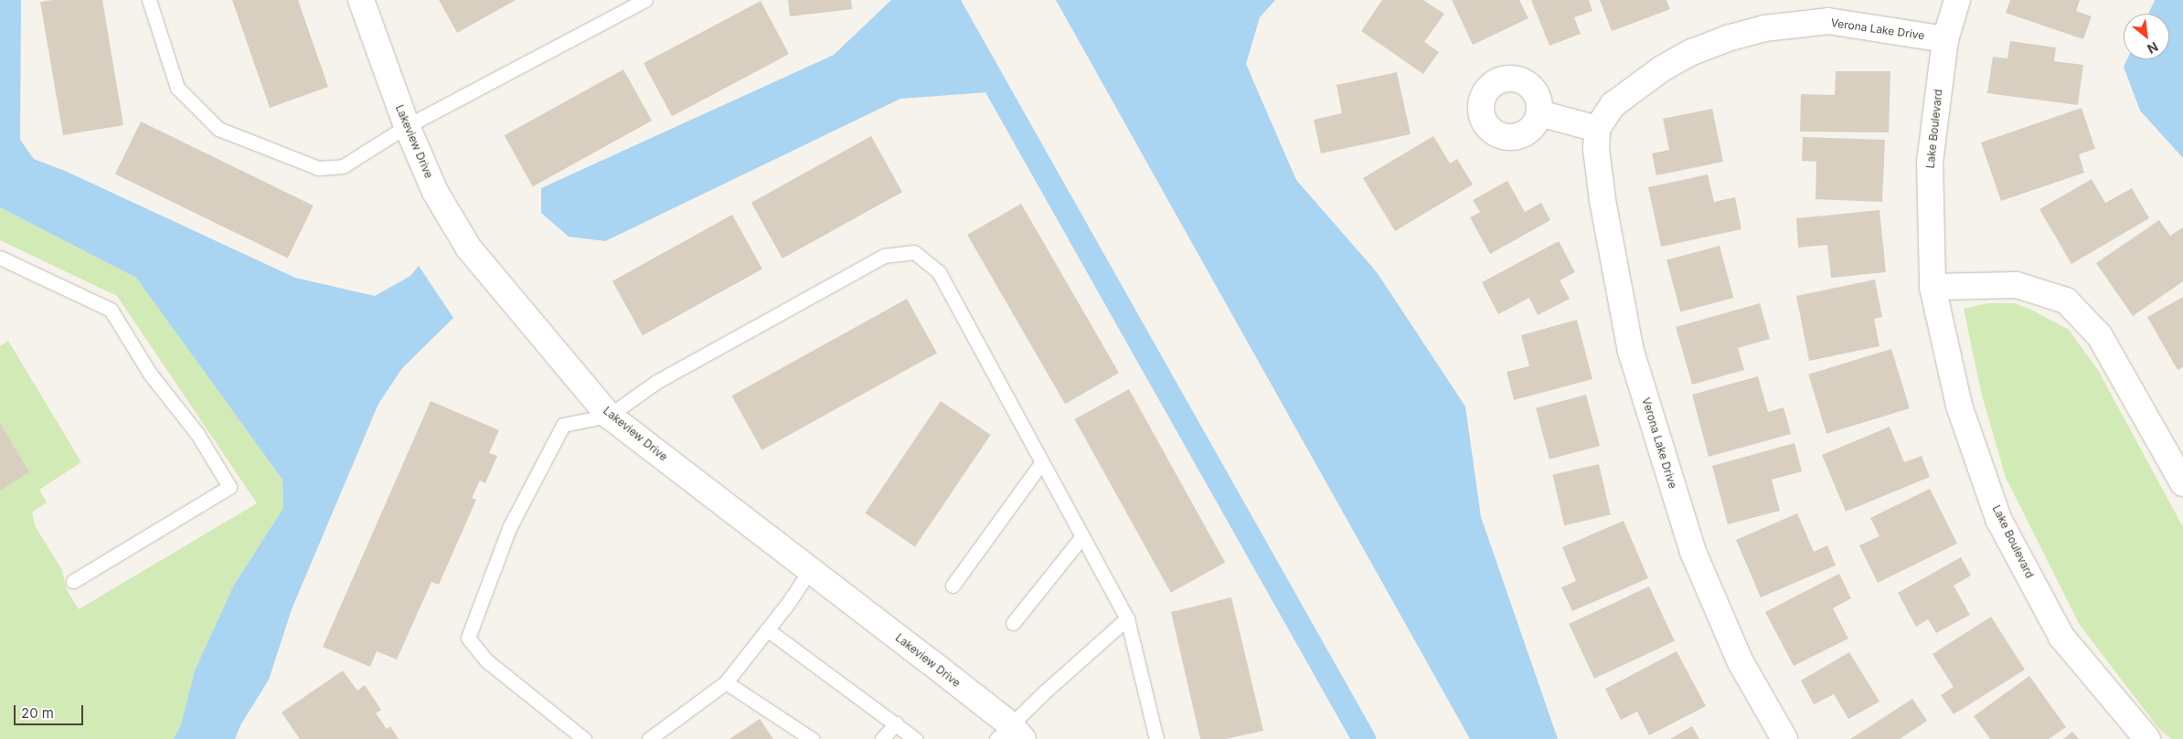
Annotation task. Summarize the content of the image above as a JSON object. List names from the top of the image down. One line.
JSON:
{"streets":{"street":["Verona Lake Drive","Lake Boulevard","Lakeview Drive"]},"crossings":[["Verona Lake Drive","Lake Boulevard"]],"scale_bar":"20 m","north":"bottom right"}
